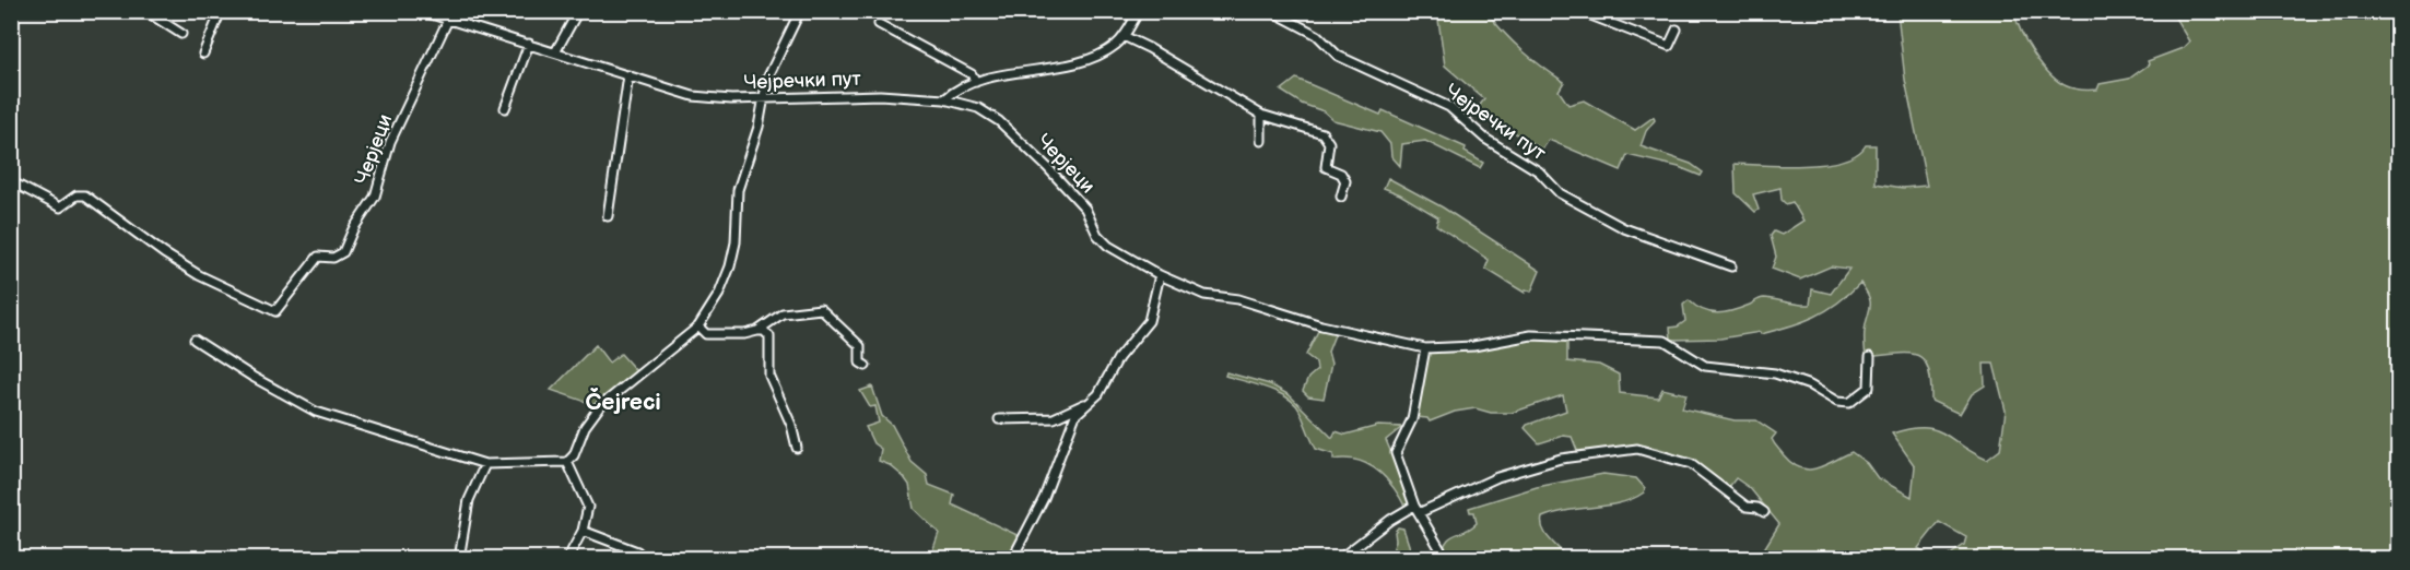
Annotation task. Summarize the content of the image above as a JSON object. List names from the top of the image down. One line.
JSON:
{"streets":{"street":["Чејречки пут","Черјеци"]},"crossings":[["Чејречки пут","Черјеци"]],"districts":["Čejreci"]}
